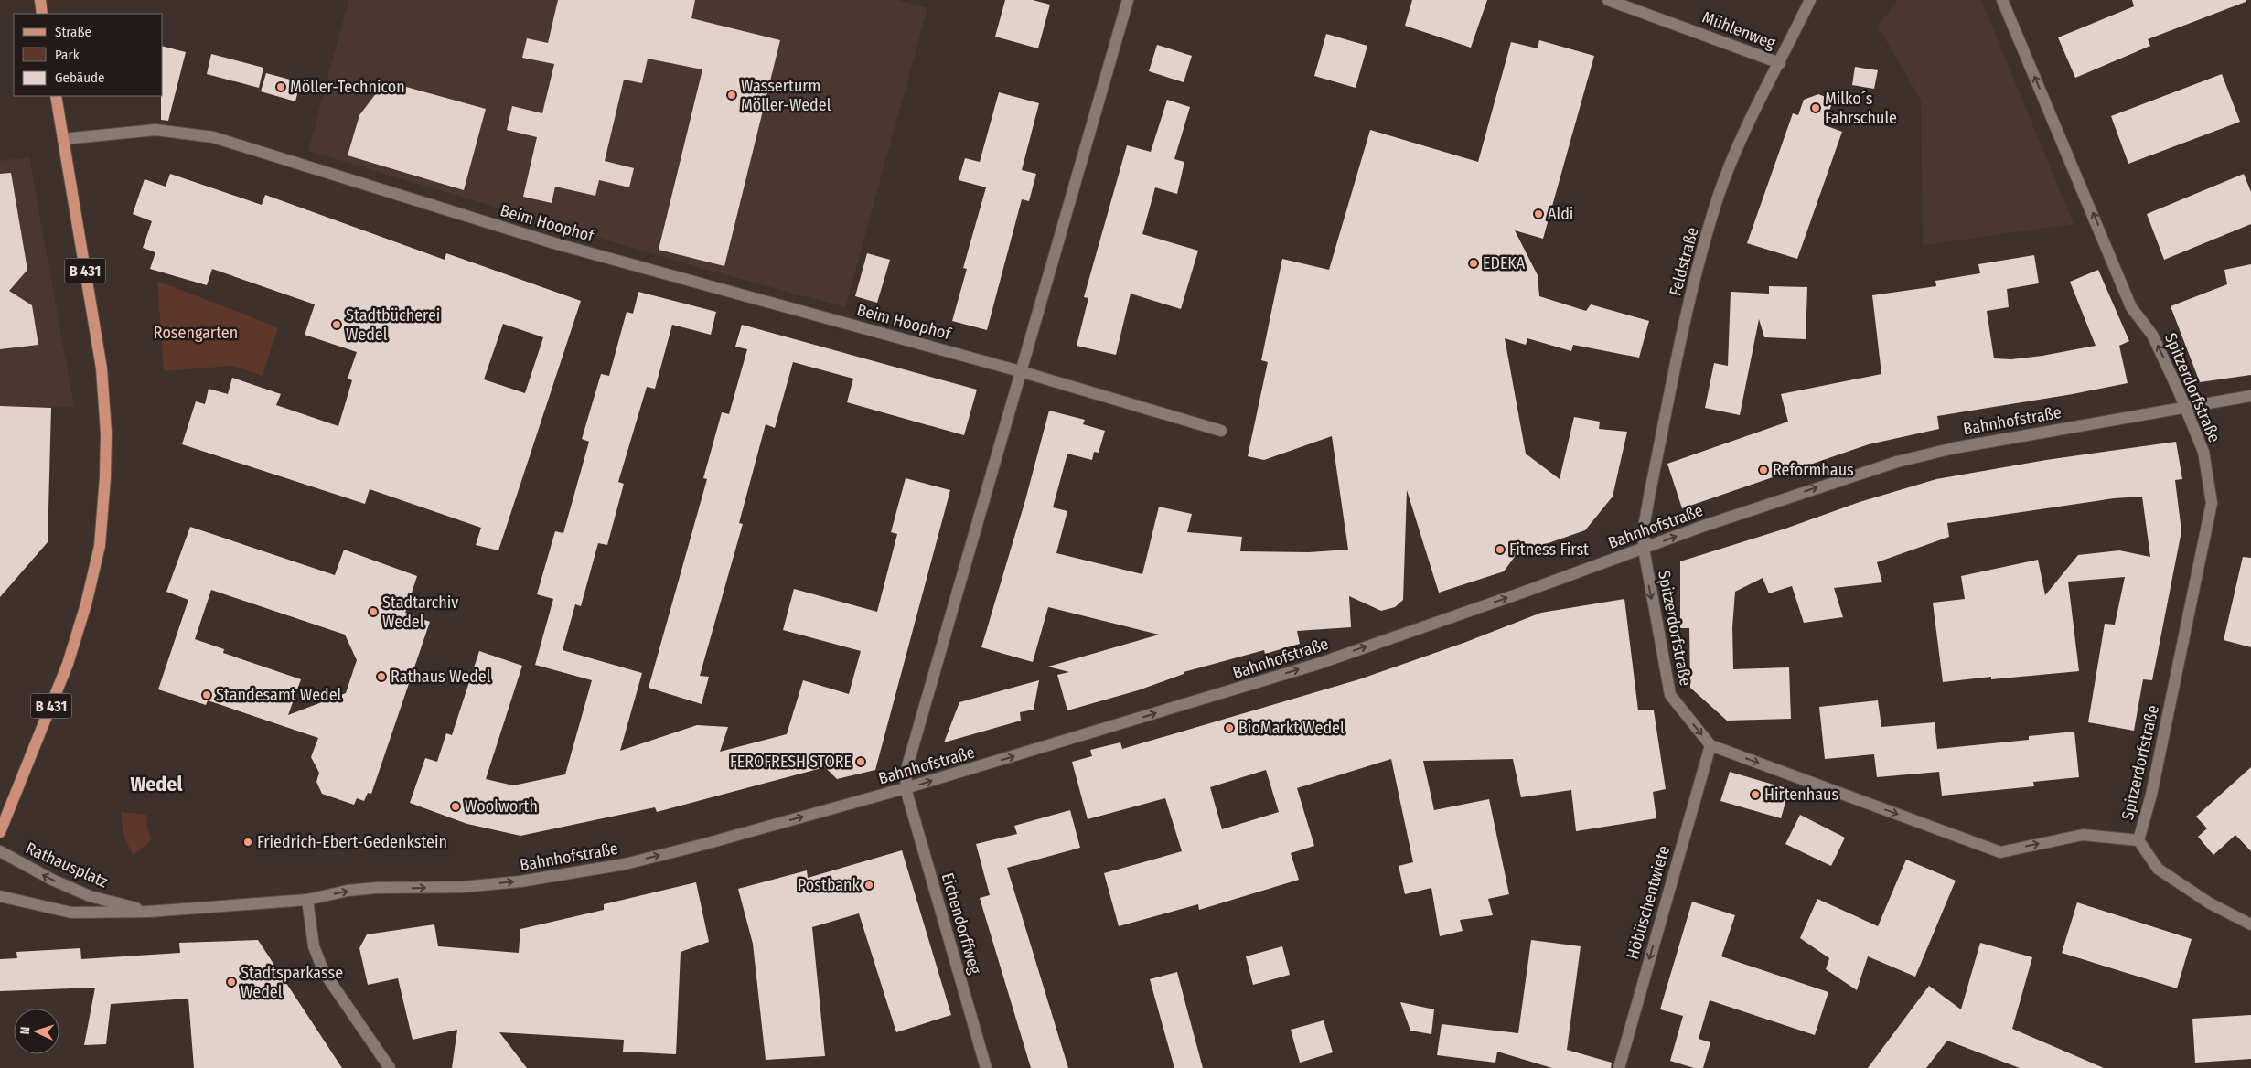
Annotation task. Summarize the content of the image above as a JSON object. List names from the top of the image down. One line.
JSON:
{"streets":{"main road":["B 431"],"street":["Mühlenweg","Beim Hoophof","Feldstraße","Spitzerdorfstraße","Bahnhofstraße","Rathausplatz","Höbüschentwiete","Eichendorffweg"]},"crossings":[["Mühlenweg","Feldstraße"],["Beim Hoophof","B 431"],["Feldstraße","Spitzerdorfstraße"],["Feldstraße","Bahnhofstraße"],["Spitzerdorfstraße","Bahnhofstraße"],["Spitzerdorfstraße","Höbüschentwiete"],["Bahnhofstraße","Rathausplatz"],["Bahnhofstraße","Eichendorffweg"]],"one_way":["Bahnhofstraße","Höbüschentwiete"],"districts":["Wedel"],"parks":["Rosengarten"],"places":["Möller-Technicon","Wasserturm Möller-Wedel","Milko´s Fahrschule","Aldi","EDEKA","Stadtbücherei Wedel","Reformhaus","Fitness First","Stadtarchiv Wedel","Rathaus Wedel","Standesamt Wedel","BioMarkt Wedel","FEROFRESH STORE","Hirtenhaus","Woolworth","Friedrich-Ebert-Gedenkstein","Postbank","Stadtsparkasse Wedel"],"legend":["Straße","Park","Gebäude"],"north":"left"}
